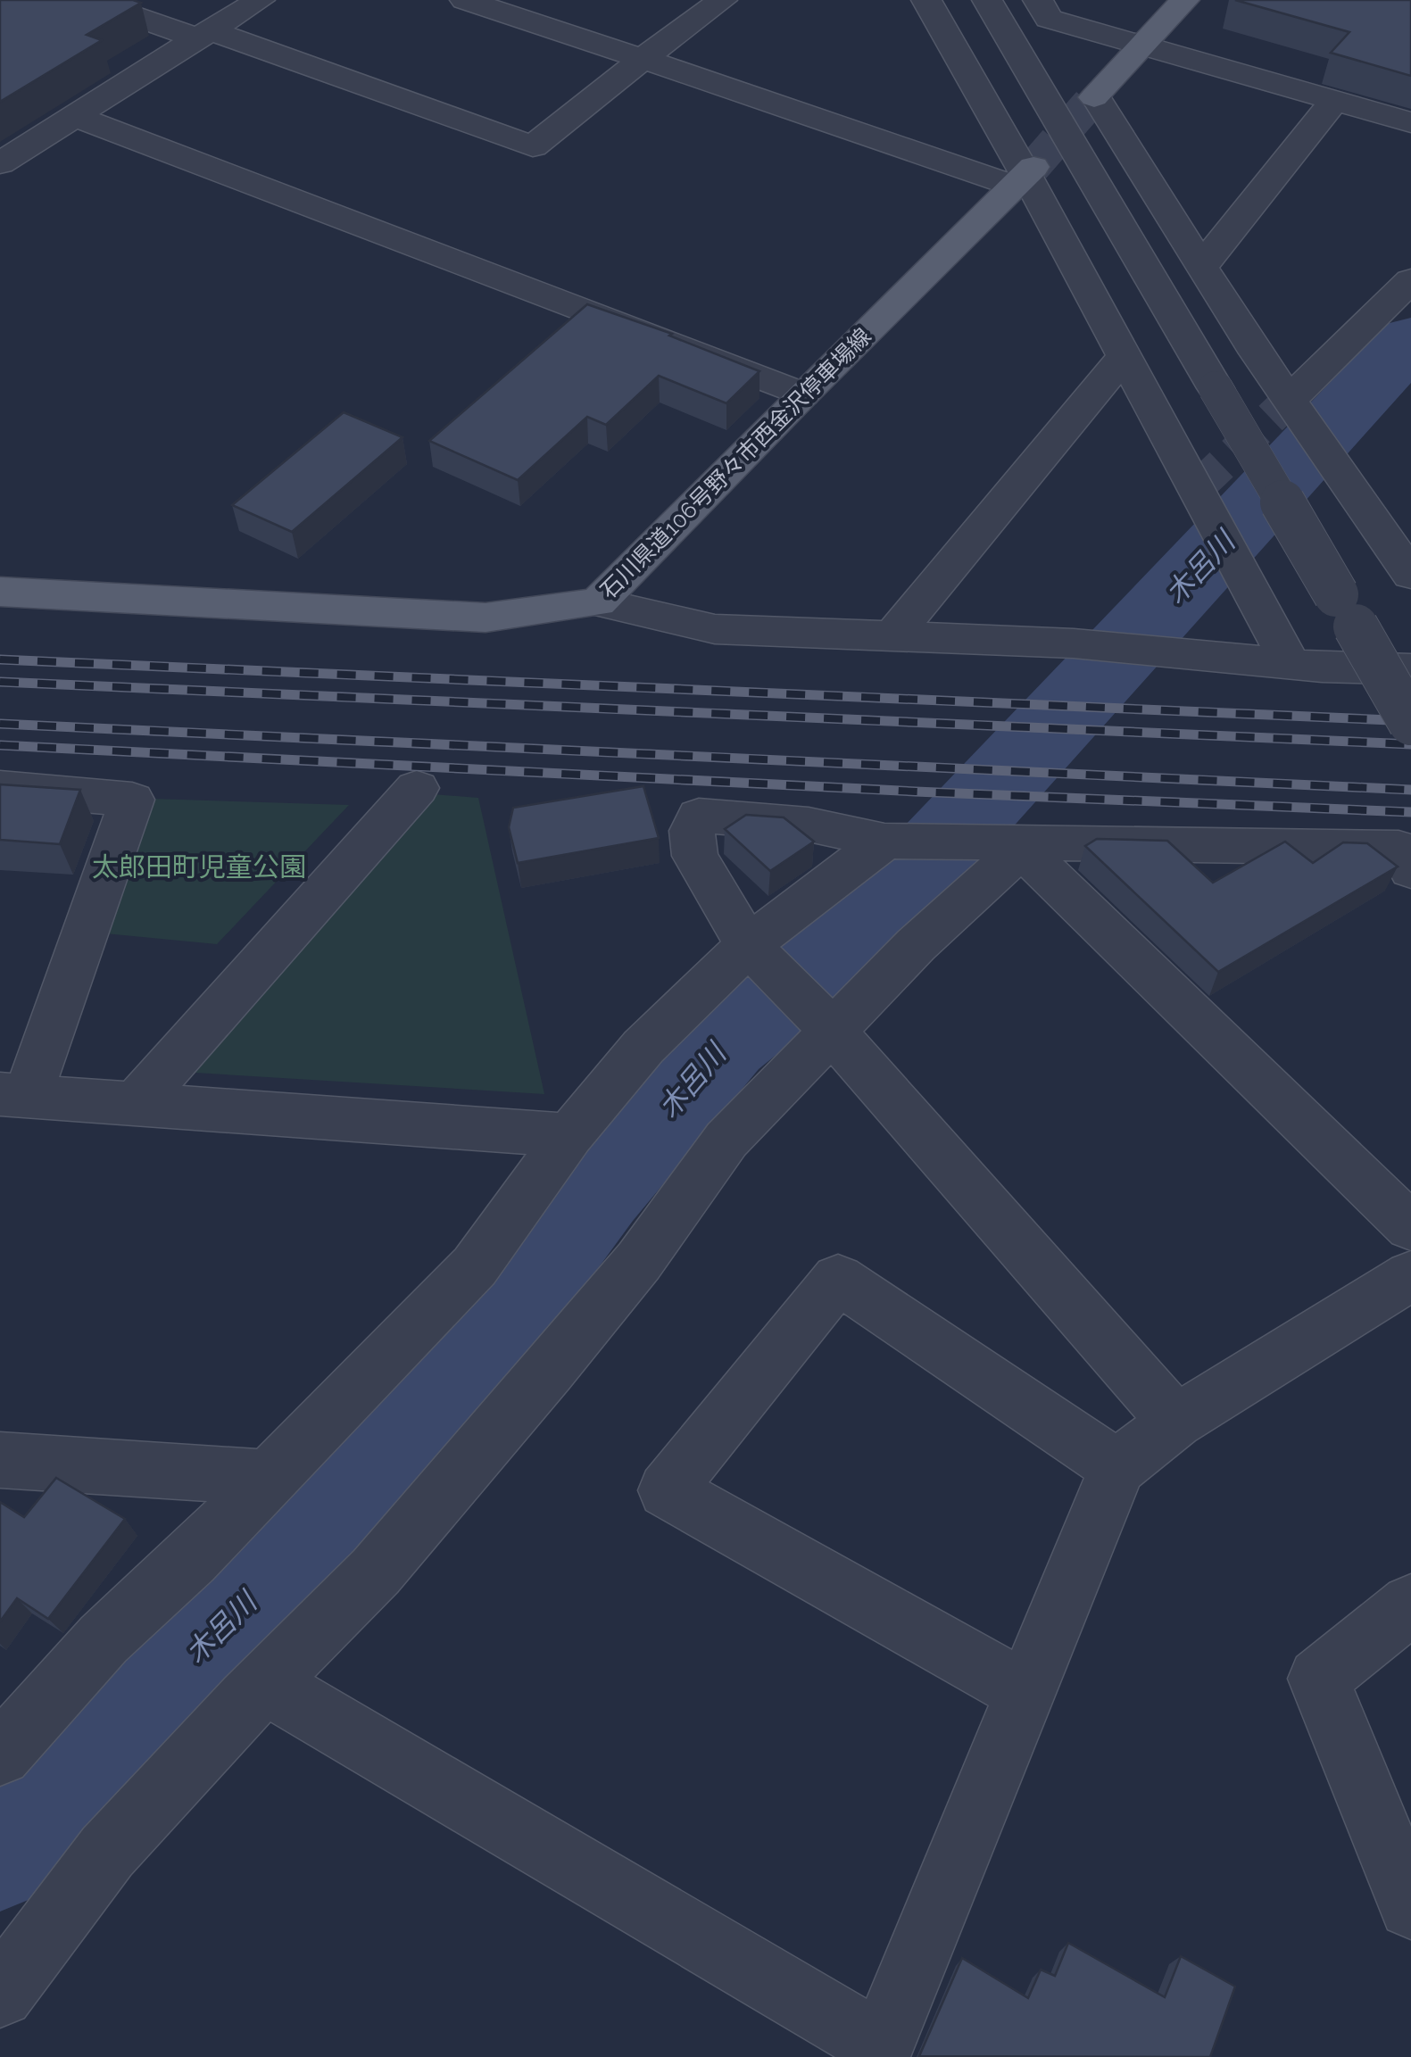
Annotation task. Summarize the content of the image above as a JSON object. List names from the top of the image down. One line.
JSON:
{"streets":{"main road":["石川県道106号野々市西金沢停車場線"]},"water":["木呂川"],"parks":["太郎田町児童公園"]}
